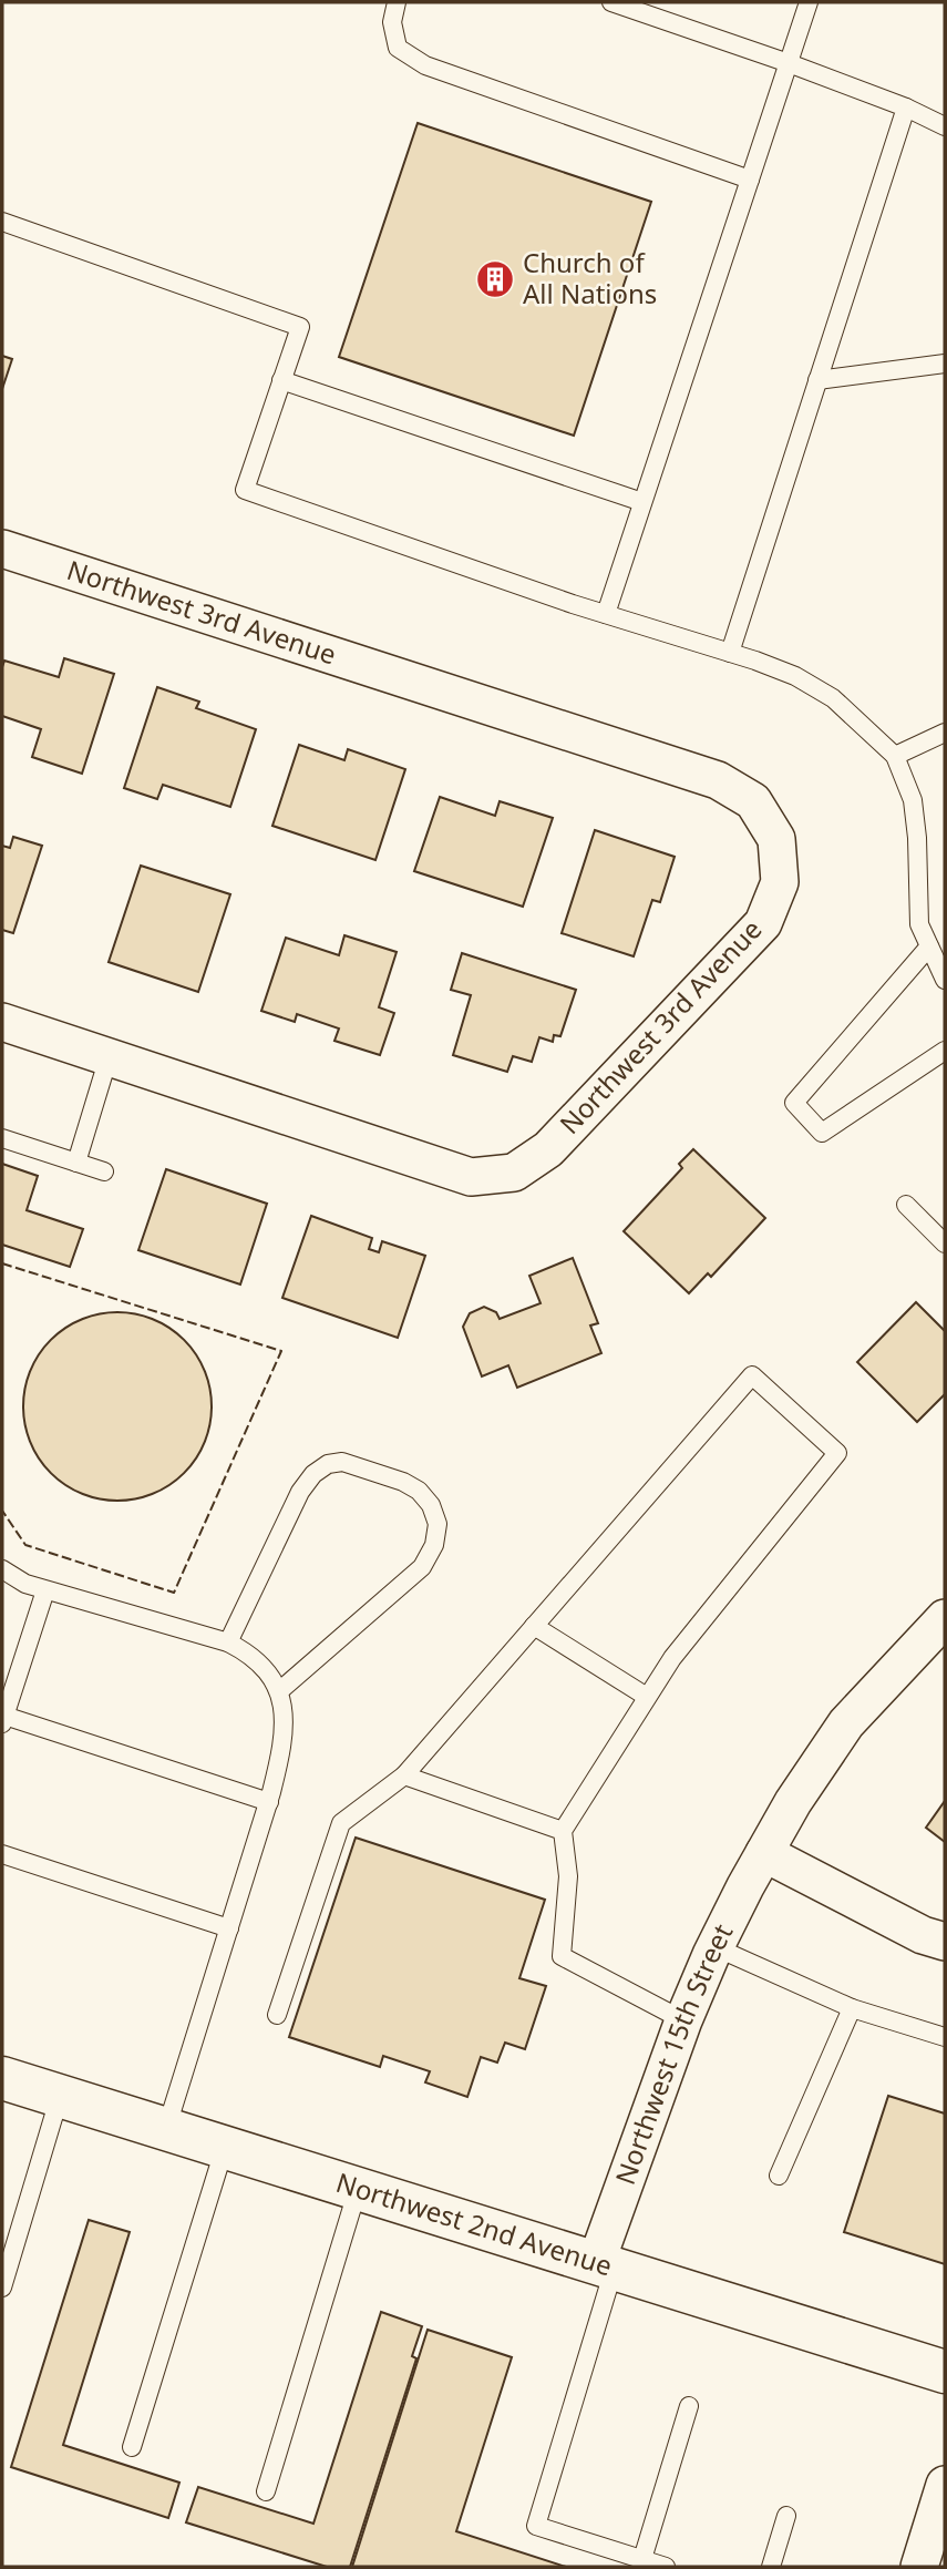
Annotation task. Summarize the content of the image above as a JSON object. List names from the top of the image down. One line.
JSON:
{"streets":{"street":["Northwest 3rd Avenue","Northwest 15th Street","Northwest 2nd Avenue"]},"crossings":[["Northwest 15th Street","Northwest 2nd Avenue"]],"places":{"building":["Church of All Nations"]}}
